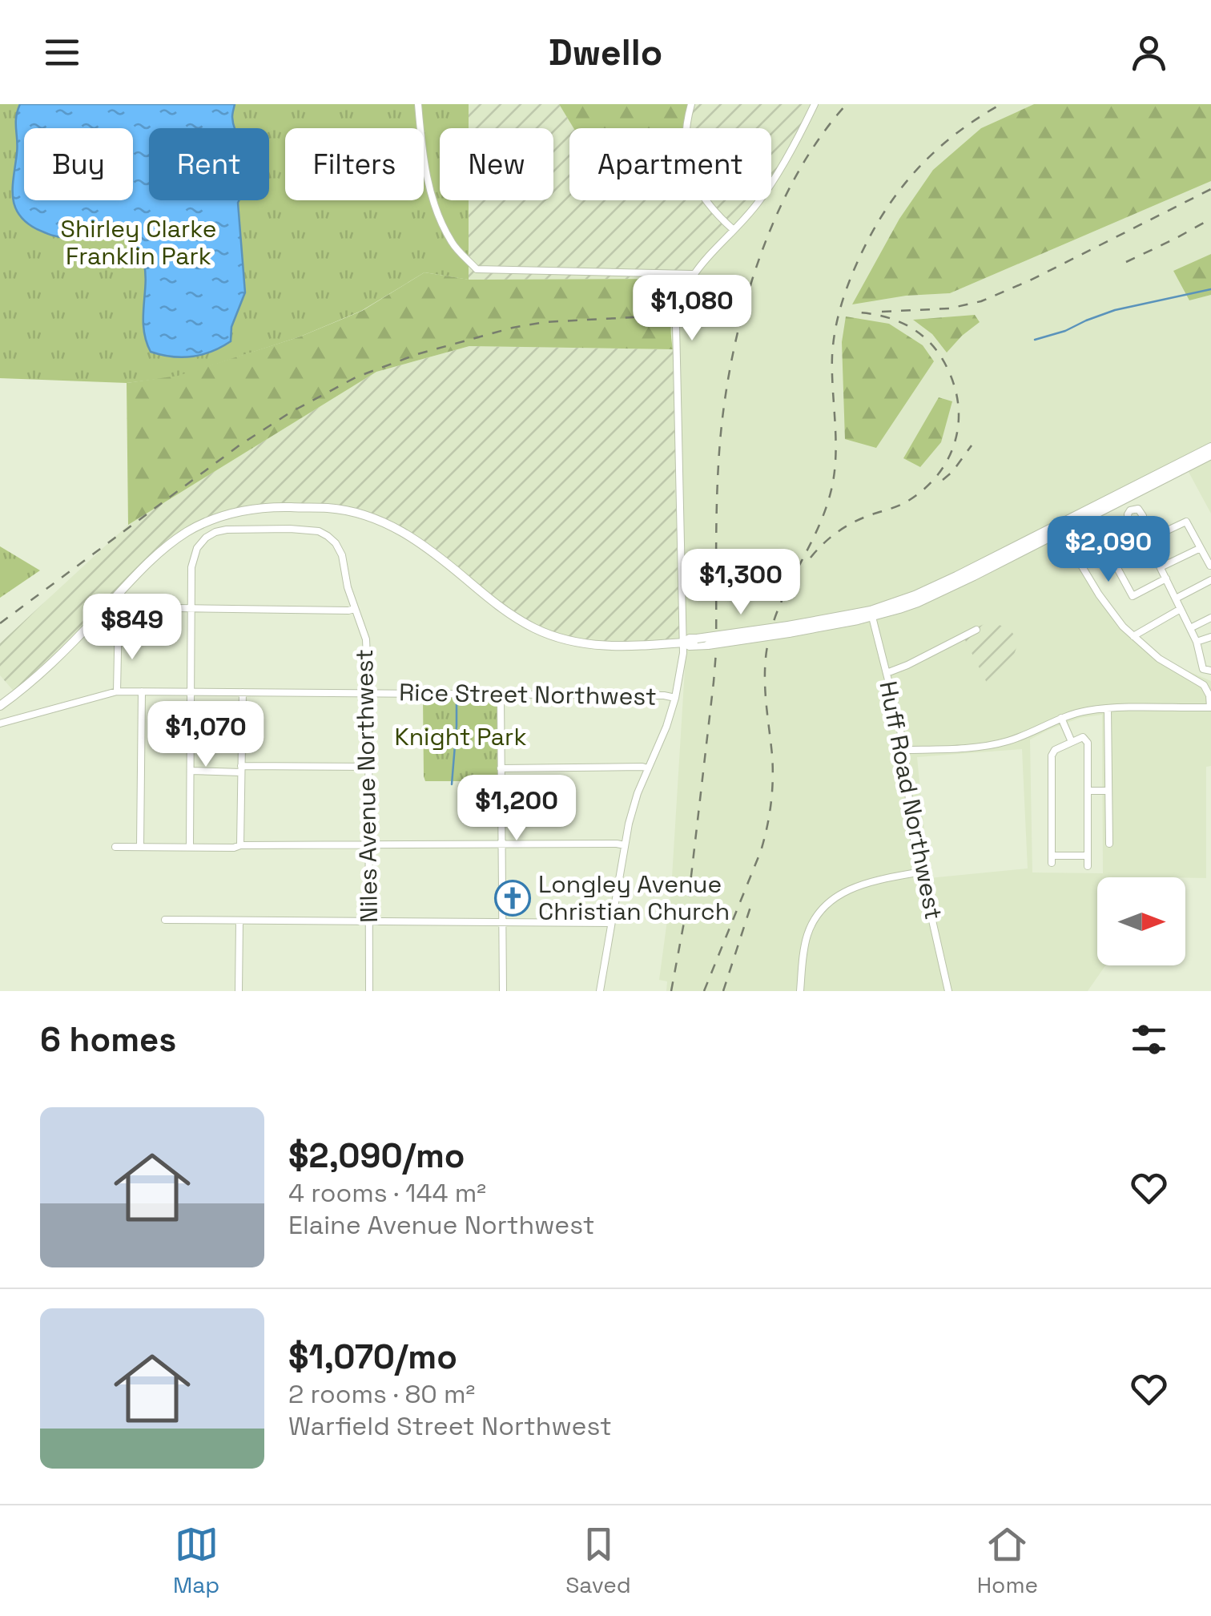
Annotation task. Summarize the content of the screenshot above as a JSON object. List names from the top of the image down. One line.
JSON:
{"streets":{"street":["Rice Street Northwest","Niles Avenue Northwest","Huff Road Northwest"]},"crossings":[["Rice Street Northwest","Niles Avenue Northwest"]],"parks":["Shirley Clarke Franklin Park","Knight Park"],"places":{"church":["Longley Avenue Christian Church"]},"north":"right","page":{"header":"Dwello","chip":["Buy","Rent","Filters","New","Apartment"],"price":["$1,080","$2,090","$1,300","$849","$1,070","$1,200"],"heading":"6 homes","list":[{"name":"$2,090/mo","note":"4 rooms · 144 m² · Elaine Avenue Northwest"},{"name":"$1,070/mo","note":"2 rooms · 80 m² · Warfield Street Northwest"}],"tabs":["Map","Saved","Home"]}}
